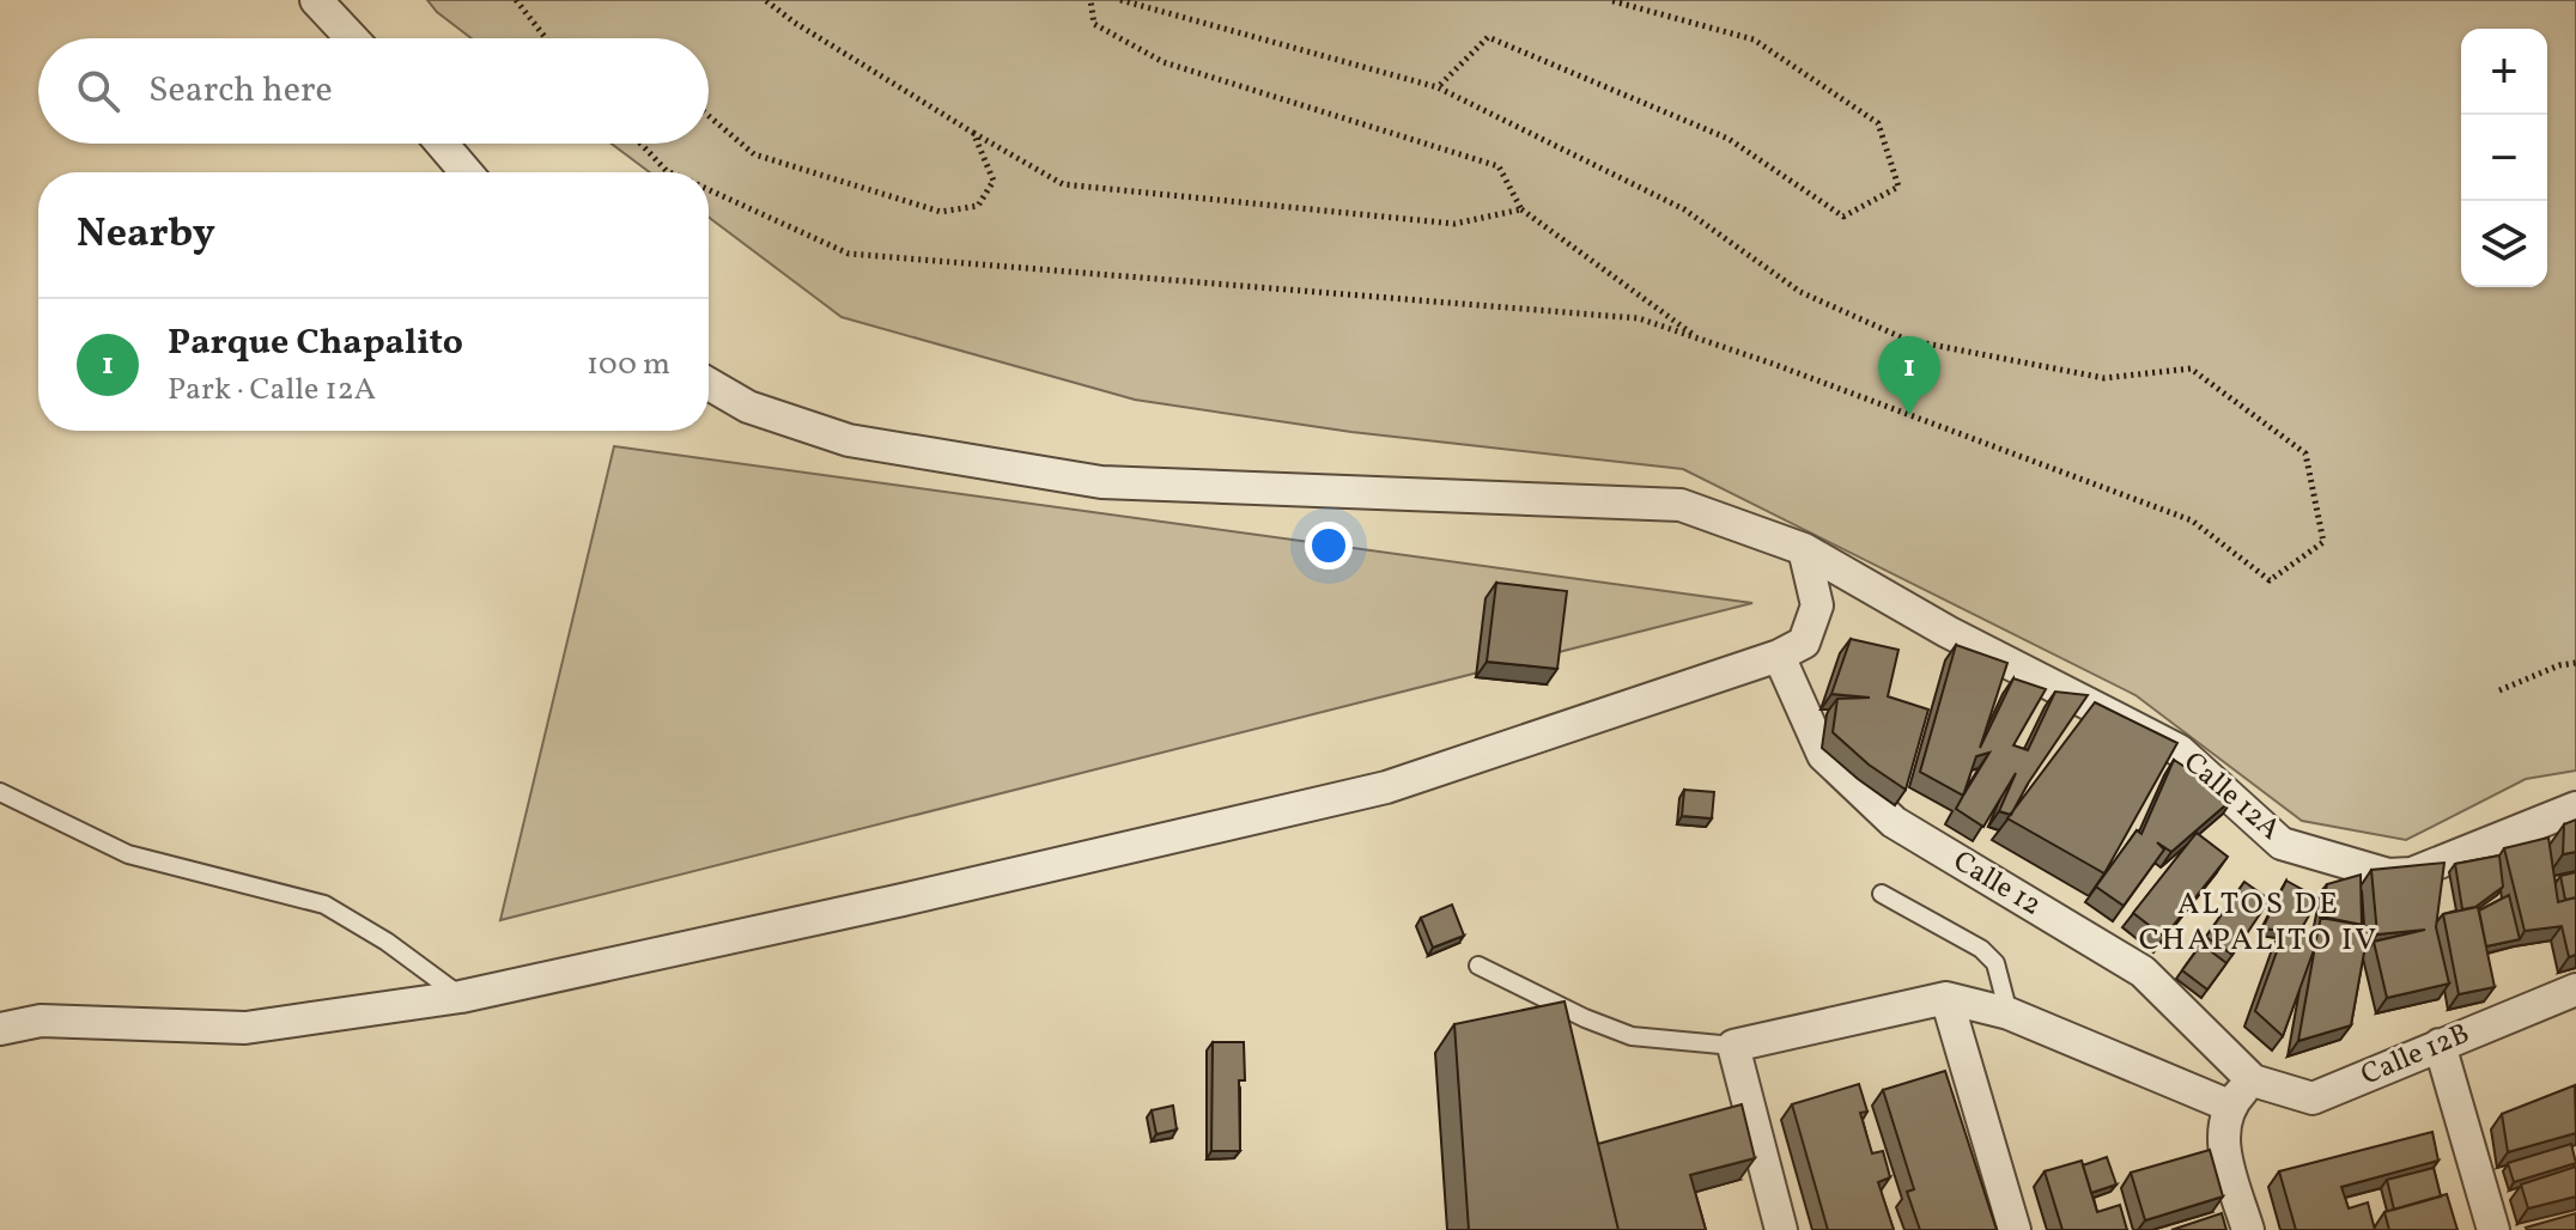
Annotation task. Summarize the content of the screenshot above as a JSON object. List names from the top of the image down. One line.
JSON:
{"streets":{"street":["Calle 12A","Calle 12","Calle 12B"]},"crossings":[["Calle 12","Calle 12B"]],"districts":["ALTOS DE CHAPALITO IV"],"page":{"map_buttons":["+","−"],"search":"Search here","heading":"Nearby","list":[{"mark":"1","name":"Parque Chapalito","note":"Park · Calle 12A","value":"100 m"}],"pins":"1"}}
